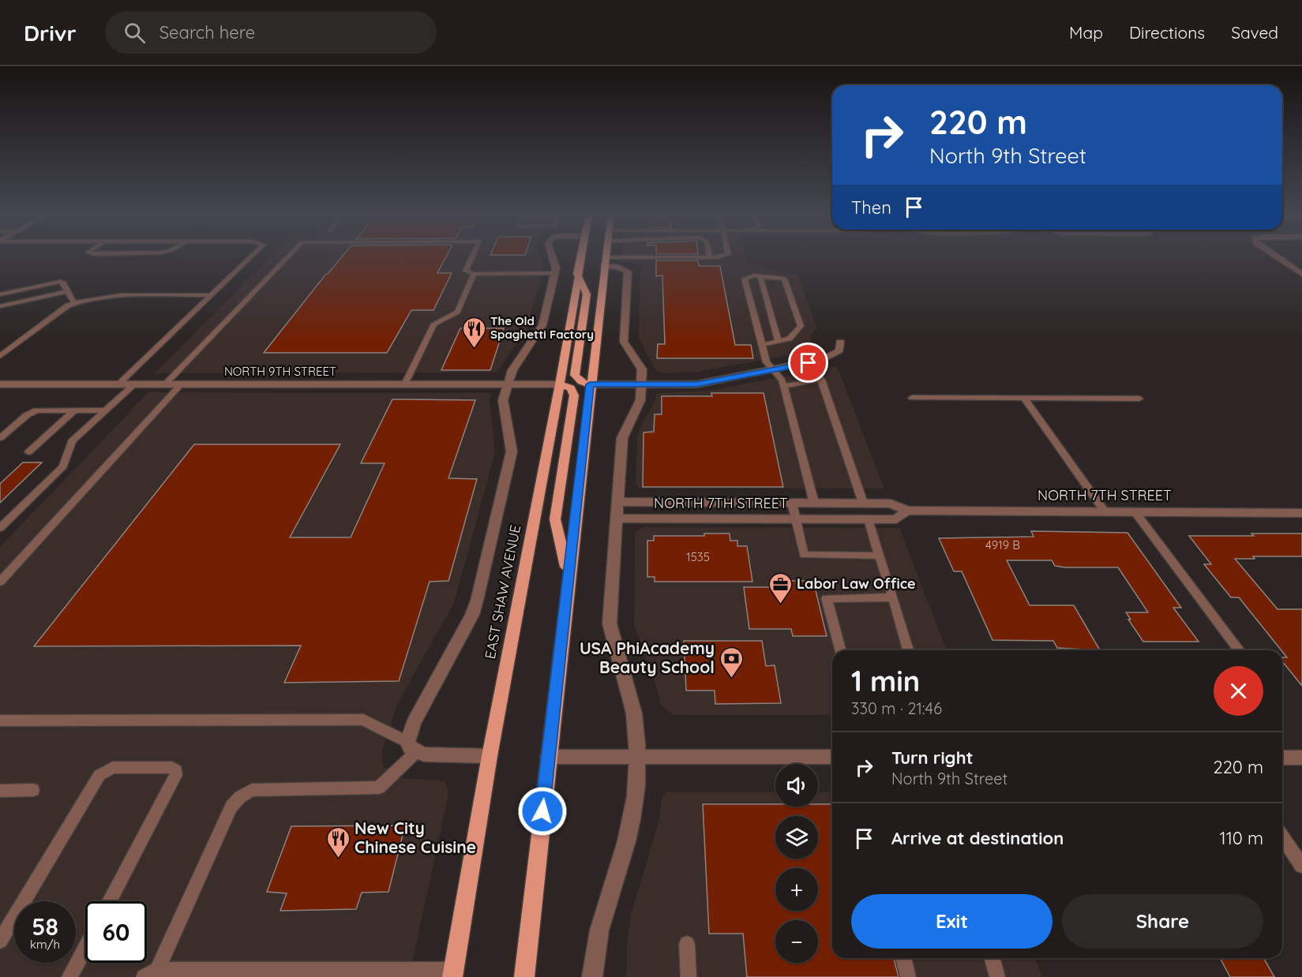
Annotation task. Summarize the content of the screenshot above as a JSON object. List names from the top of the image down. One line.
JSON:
{"streets":{"main road":["EAST SHAW AVENUE"],"street":["NORTH 9TH STREET","NORTH 7TH STREET"]},"crossings":[["NORTH 9TH STREET","EAST SHAW AVENUE"]],"places":{"restaurant":["The Old Spaghetti Factory","New City Chinese Cuisine"],"office":["Labor Law Office"],"bank":["USA PhiAcademy Beauty School"]},"house_numbers":["4919 B","1535"],"page":{"header":"Drivr","search":"Search here","nav":["Map","Directions","Saved"],"turn":["220 m","North 9th Street"],"then":"Then","heading":["1 min","330 m · 21:46"],"list":[{"name":"Turn right","note":"North 9th Street","value":"220 m"},{"name":"Arrive at destination","value":"110 m"}],"map_buttons":["+","−"],"buttons":["Exit","Share"],"speed":"58 km/h","limit":"60"}}
